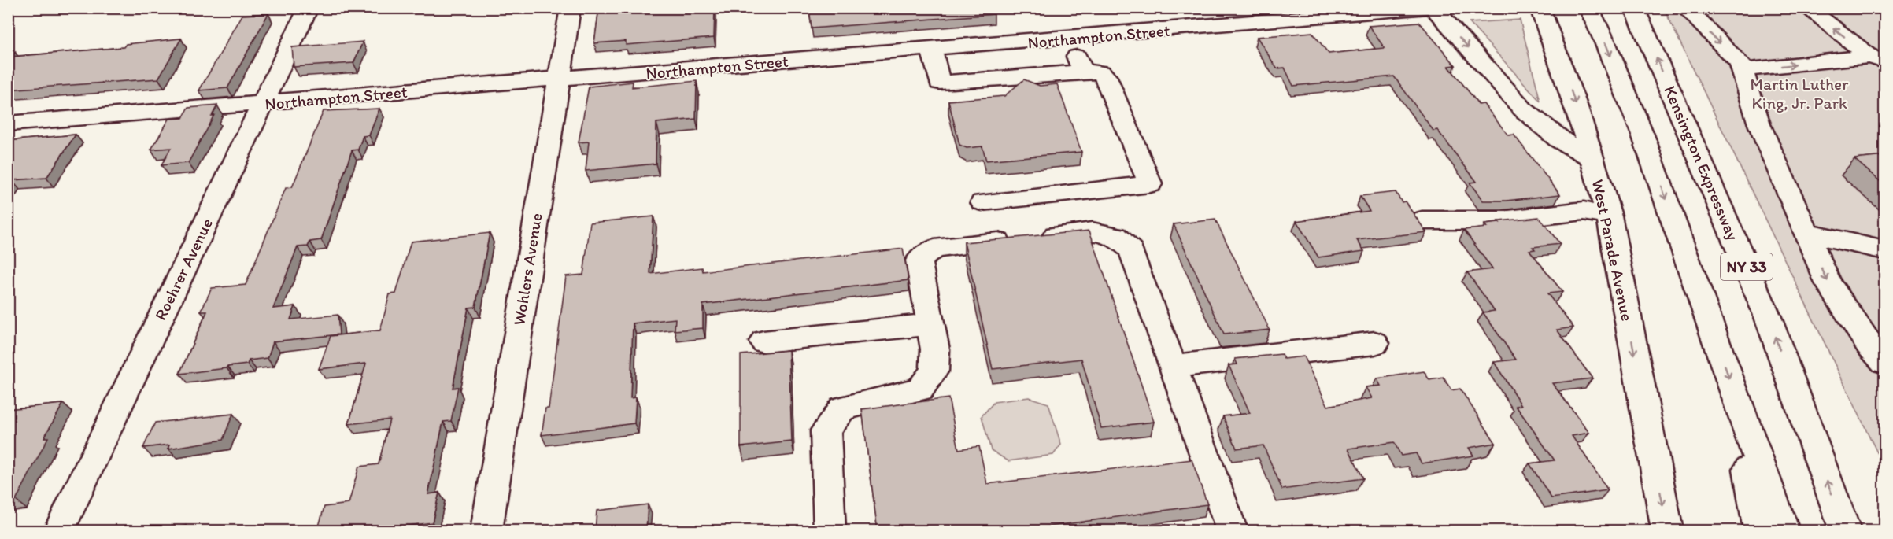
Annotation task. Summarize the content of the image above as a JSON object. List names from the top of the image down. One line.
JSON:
{"streets":{"main road":["Northampton Street","Kensington Expressway","West Parade Avenue","NY 33","Roehrer Avenue","Wohlers Avenue"]},"crossings":[["Northampton Street","Roehrer Avenue"],["Northampton Street","Wohlers Avenue"]],"parks":["Martin Luther King, Jr. Park"]}
